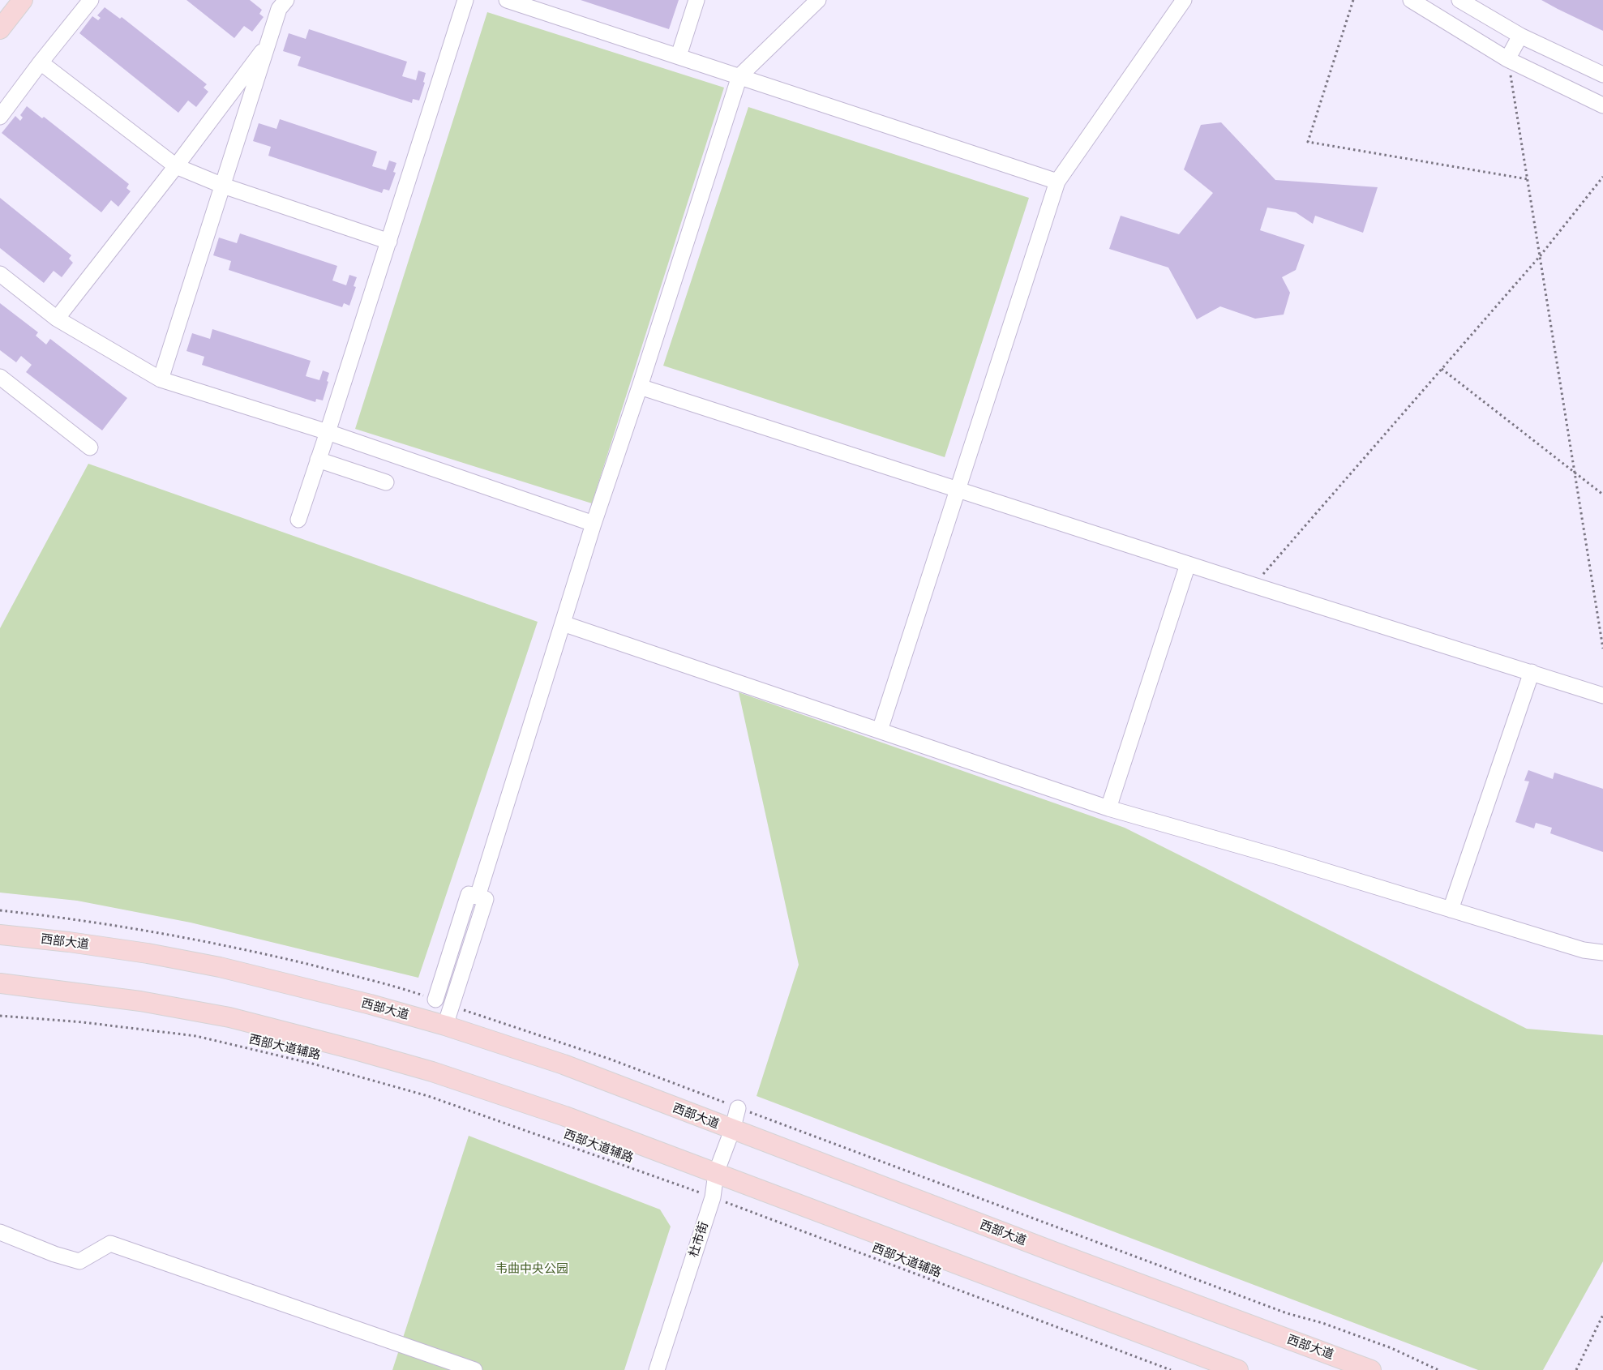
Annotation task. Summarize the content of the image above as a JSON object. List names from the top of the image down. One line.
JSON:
{"streets":{"main road":["西部大道"],"street":["杜市街"],"path":["西部大道辅路"]},"crossings":[["西部大道","杜市街"],["西部大道辅路","杜市街"]],"parks":["韦曲中央公园"]}
